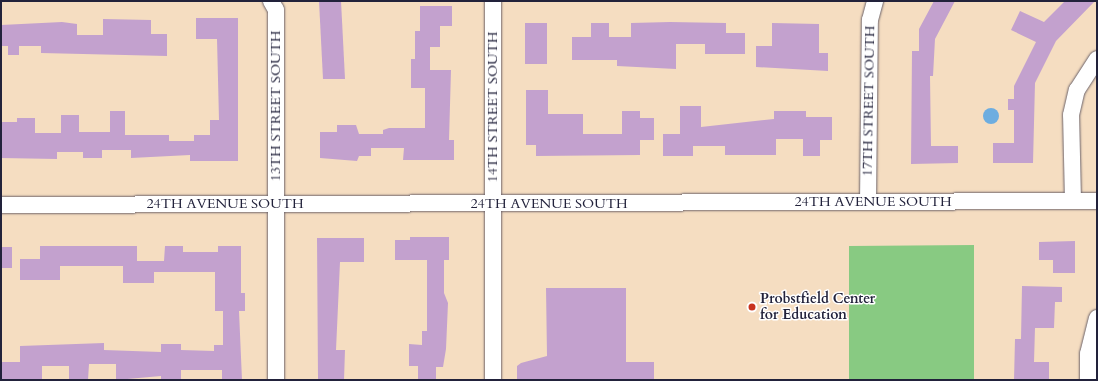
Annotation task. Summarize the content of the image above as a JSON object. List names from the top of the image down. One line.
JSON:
{"streets":{"street":["17TH STREET SOUTH","13TH STREET SOUTH","14TH STREET SOUTH","24TH AVENUE SOUTH"]},"crossings":[["17TH STREET SOUTH","24TH AVENUE SOUTH"],["13TH STREET SOUTH","24TH AVENUE SOUTH"],["14TH STREET SOUTH","24TH AVENUE SOUTH"]],"places":["Probstfield Center for Education"]}
